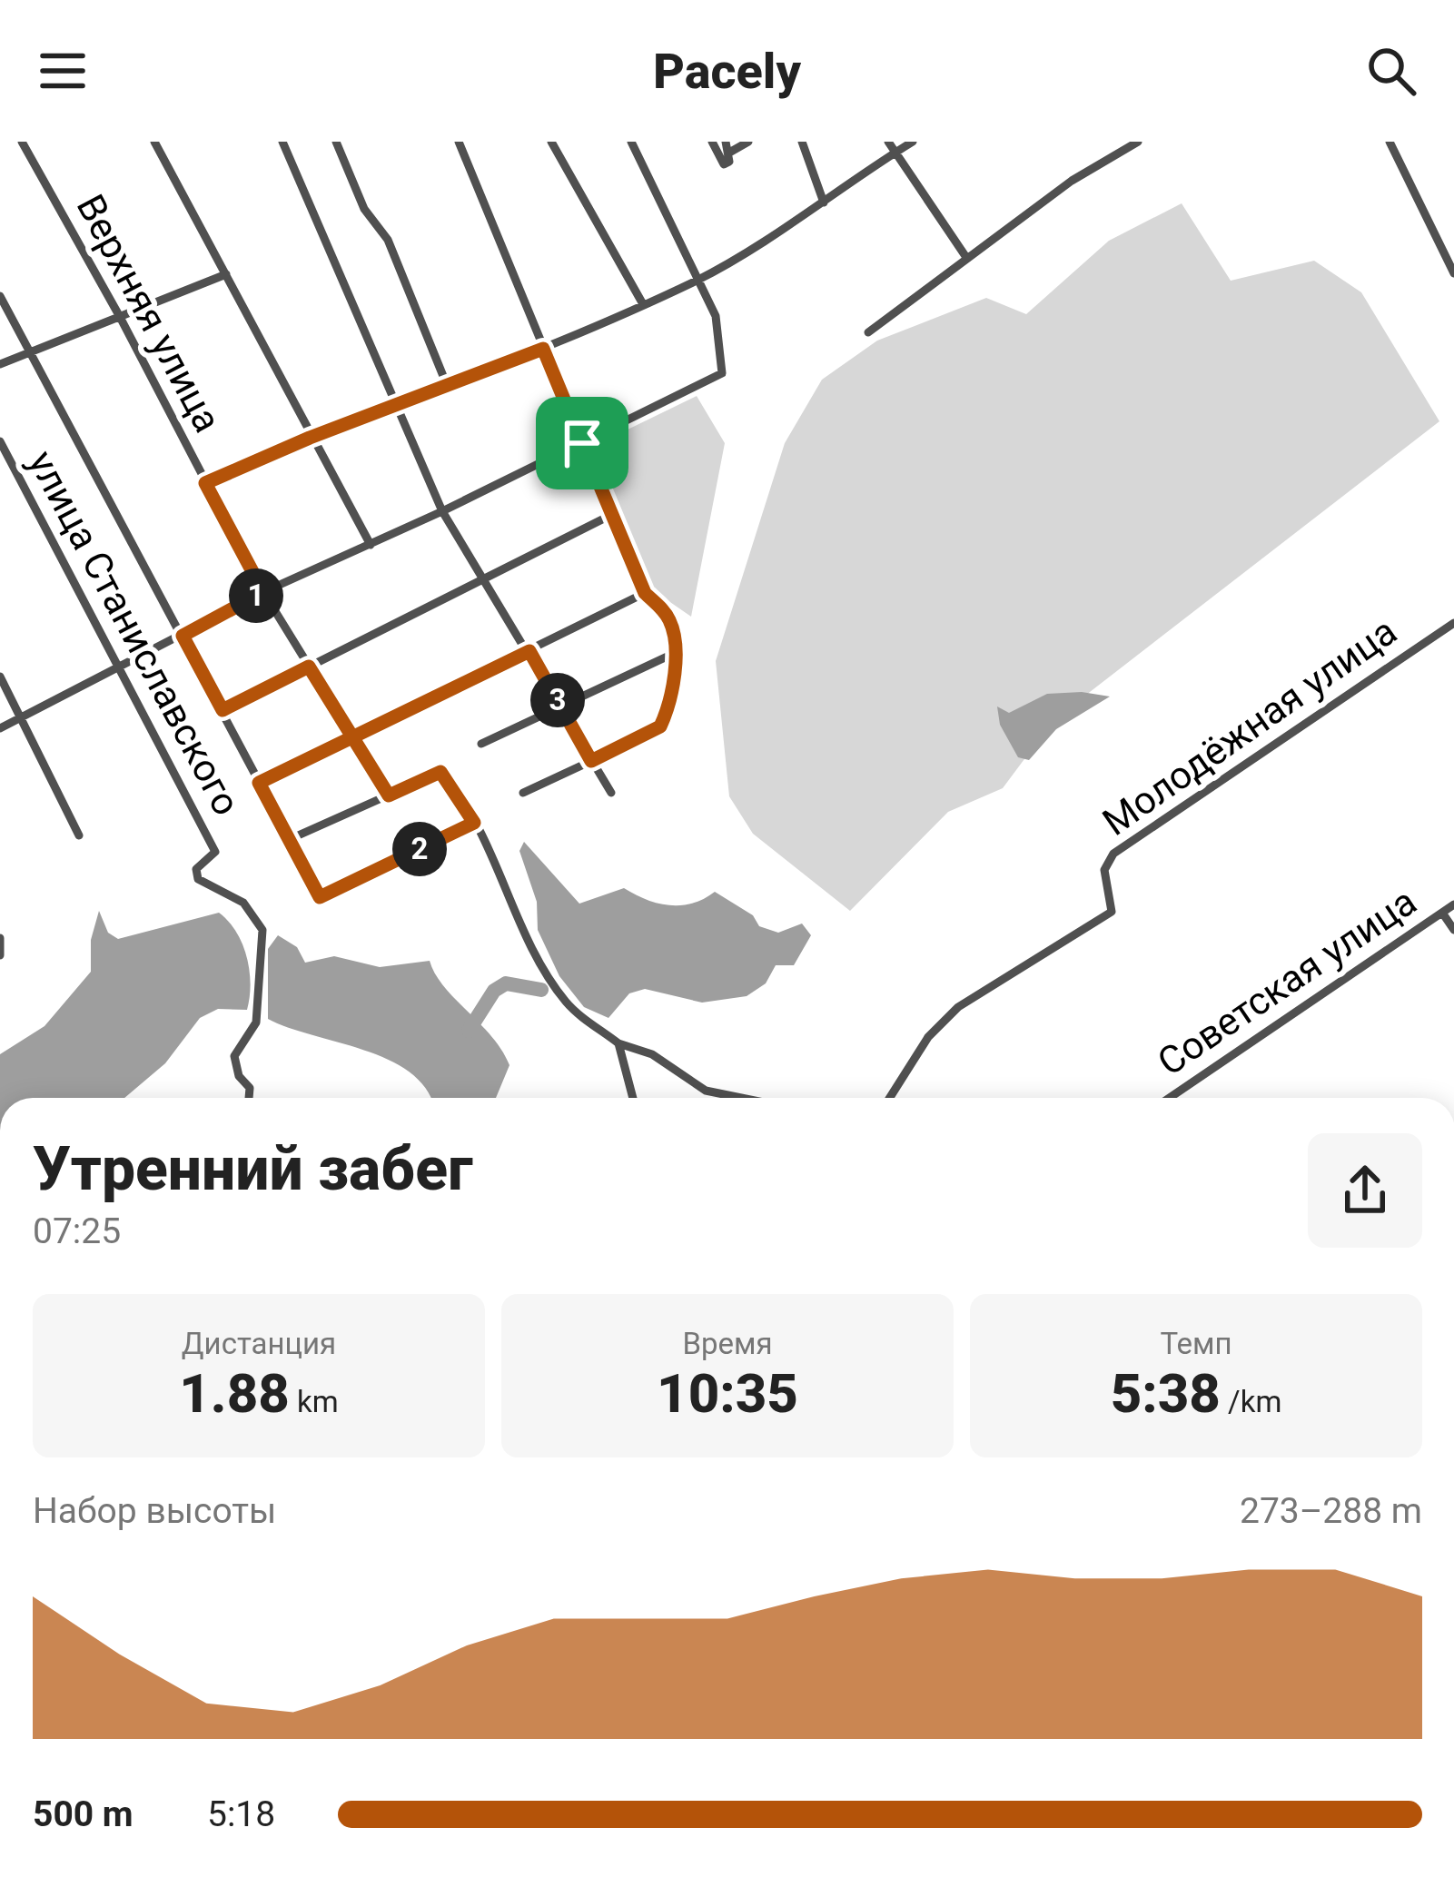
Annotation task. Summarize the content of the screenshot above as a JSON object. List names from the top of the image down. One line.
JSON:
{"streets":{"street":["Верхняя улица","улица Станиславского","Молодёжная улица","Советская улица"]},"page":{"header":"Pacely","pins":["1","3","2"],"heading":["Утренний забег","07:25"],"stats":[["Дистанция","1.88 km"],["Время","10:35"],["Темп","5:38 /km"]],"chart":["Набор высоты","273–288 m"],"list":[{"name":"500 m","note":"5:18"}]}}
